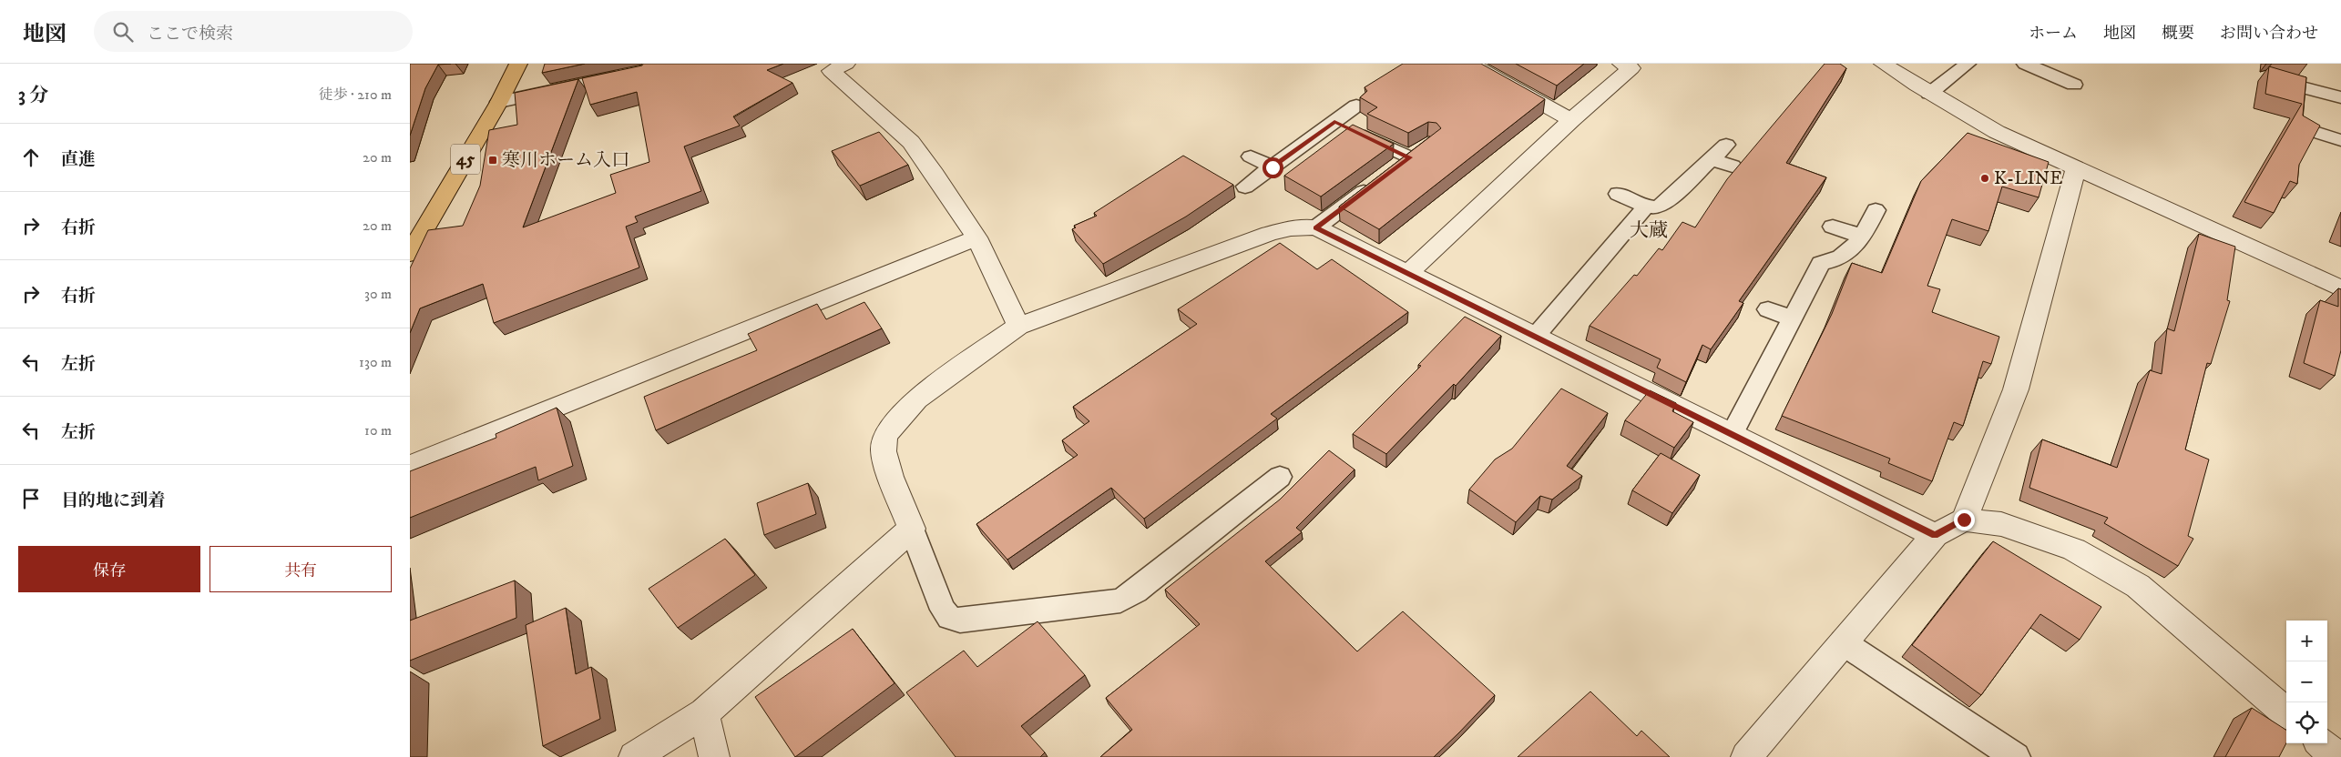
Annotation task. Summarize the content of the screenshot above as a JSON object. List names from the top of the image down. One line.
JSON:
{"streets":{"main road":["45"]},"districts":["大蔵"],"places":{"transit":["寒川ホーム入口"],"other":["K-LINE"]},"page":{"header":"地図","search":"ここで検索","nav":["ホーム","地図","概要","お問い合わせ"],"heading":["3 分","徒歩 · 210 m"],"list":[["直進","20 m"],["右折","20 m"],["右折","30 m"],["左折","130 m"],["左折","10 m"],"目的地に到着"],"buttons":["保存","共有"],"map_buttons":["+","−"]}}
